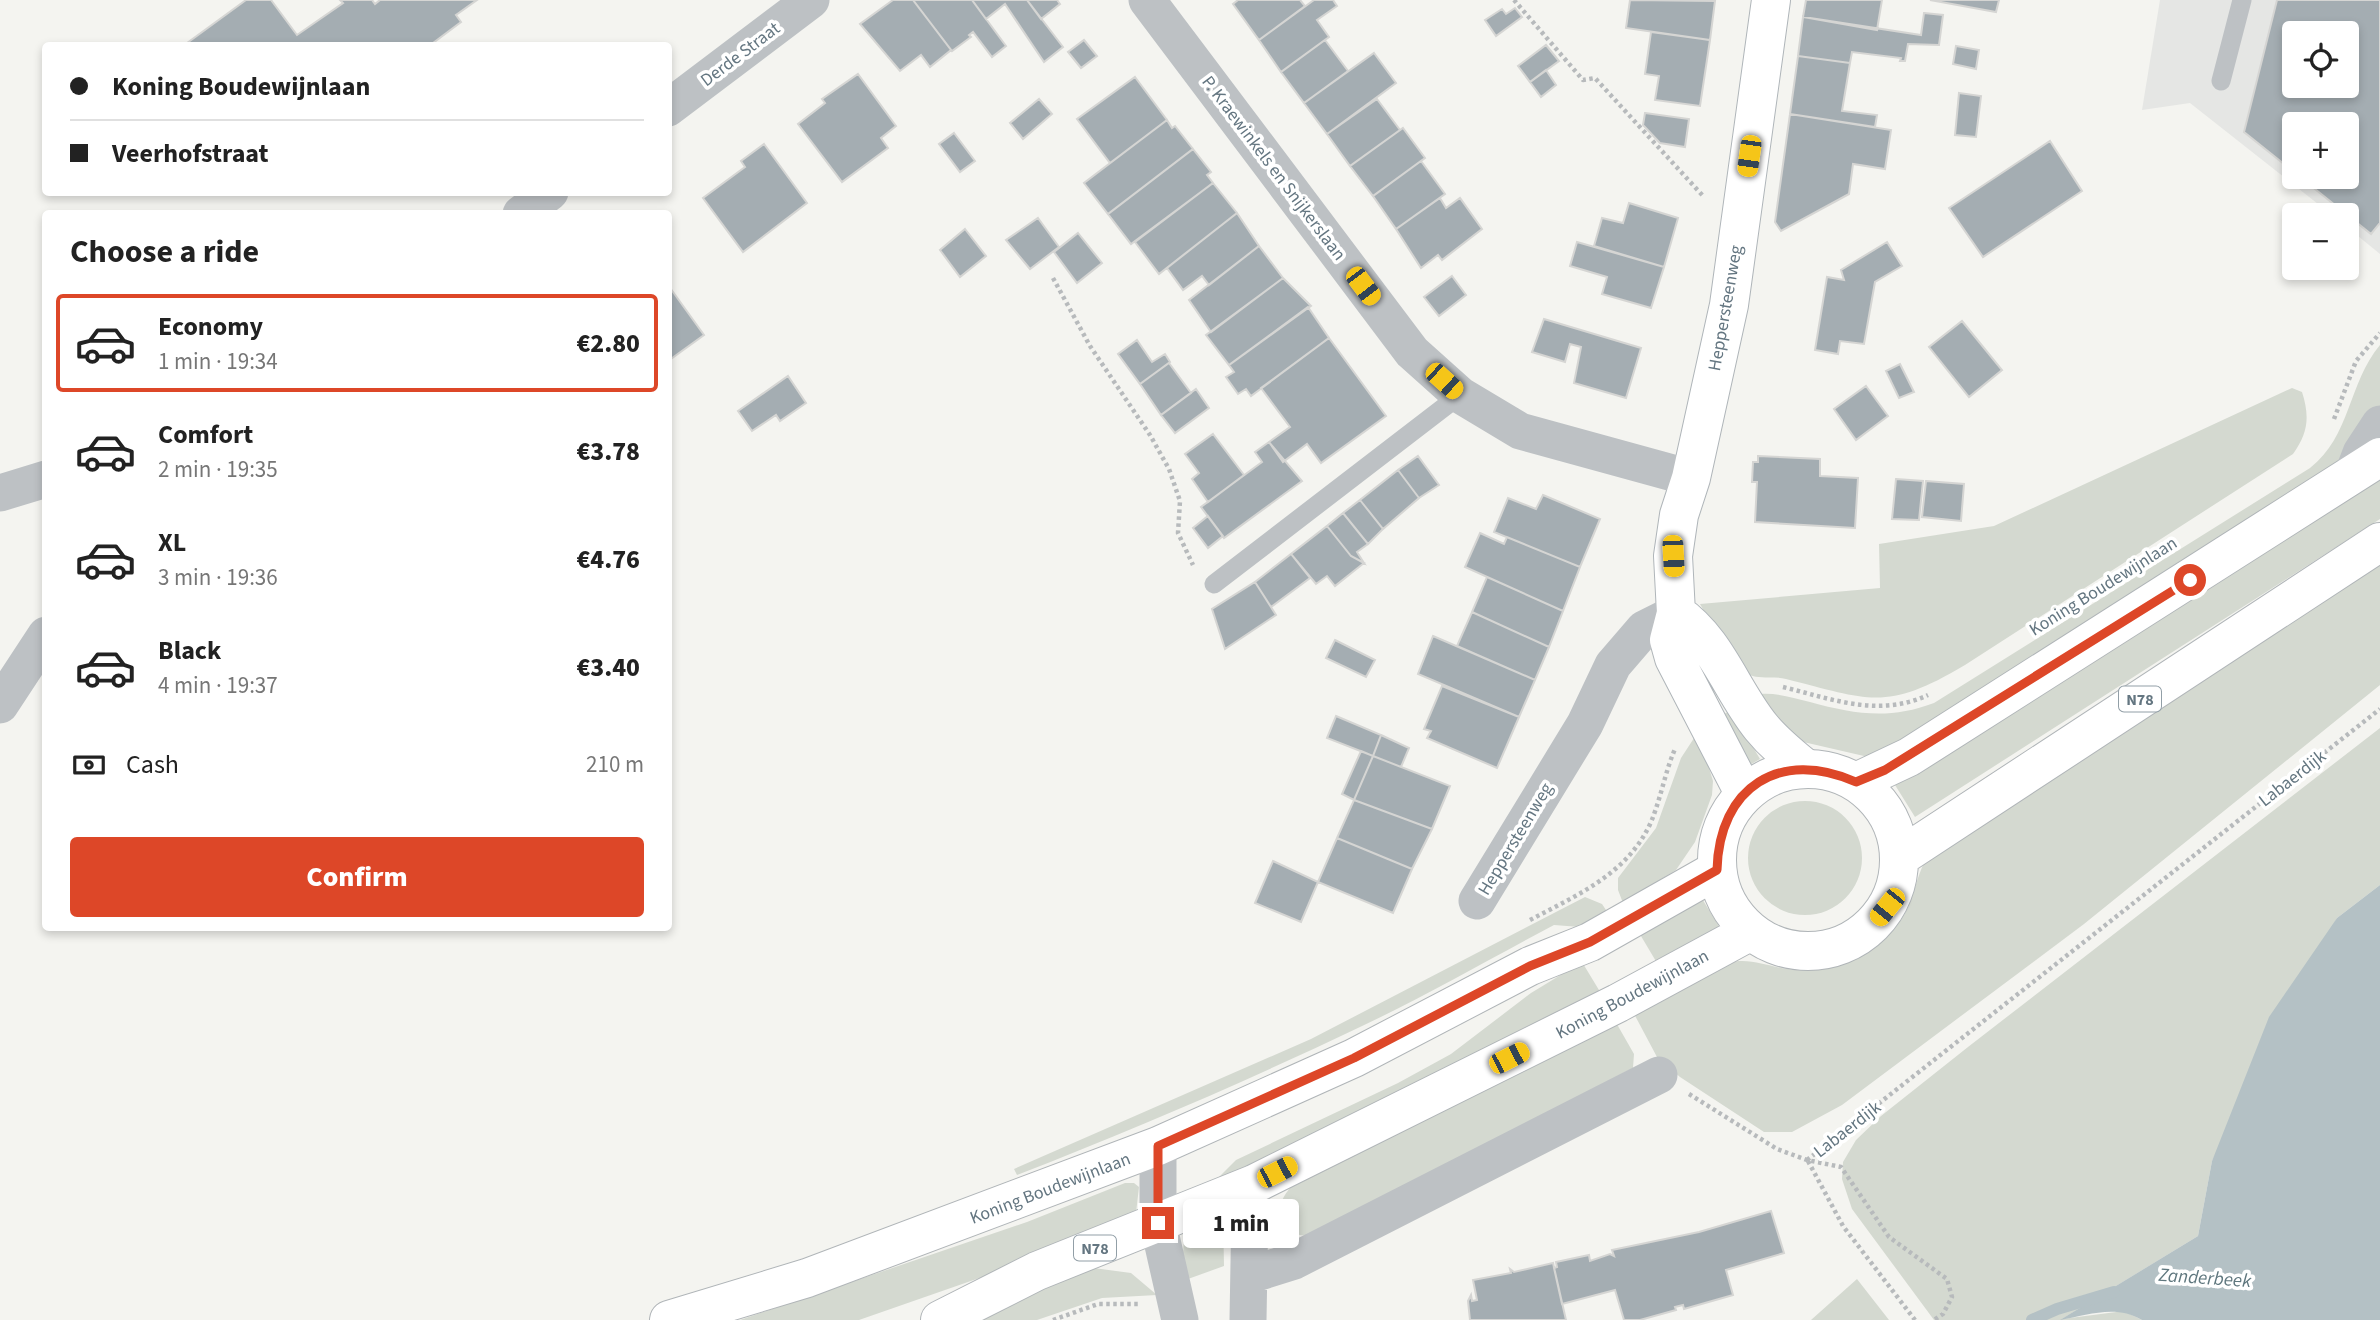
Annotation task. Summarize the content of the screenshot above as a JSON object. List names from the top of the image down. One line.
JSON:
{"streets":{"main road":["Heppersteenweg","Koning Boudewijnlaan","N78"],"street":["Derde Straat","P. Kraewinkels en Snijkerslaan"],"path":["Labaerdijk"]},"crossings":[["P. Kraewinkels en Snijkerslaan","Heppersteenweg"],["Heppersteenweg","Koning Boudewijnlaan"],["Heppersteenweg","N78"],["Koning Boudewijnlaan","N78"]],"water":["Zanderbeek"],"page":{"map_buttons":["+","−"],"banner":["Koning Boudewijnlaan","Veerhofstraat"],"heading":"Choose a ride","list":[{"name":"Economy","note":"1 min · 19:34","value":"€2.80"},{"name":"Comfort","note":"2 min · 19:35","value":"€3.78"},{"name":"XL","note":"3 min · 19:36","value":"€4.76"},{"name":"Black","note":"4 min · 19:37","value":"€3.40"}],"pay":["Cash","210 m"],"buttons":"Confirm","bubble":"1 min"}}
